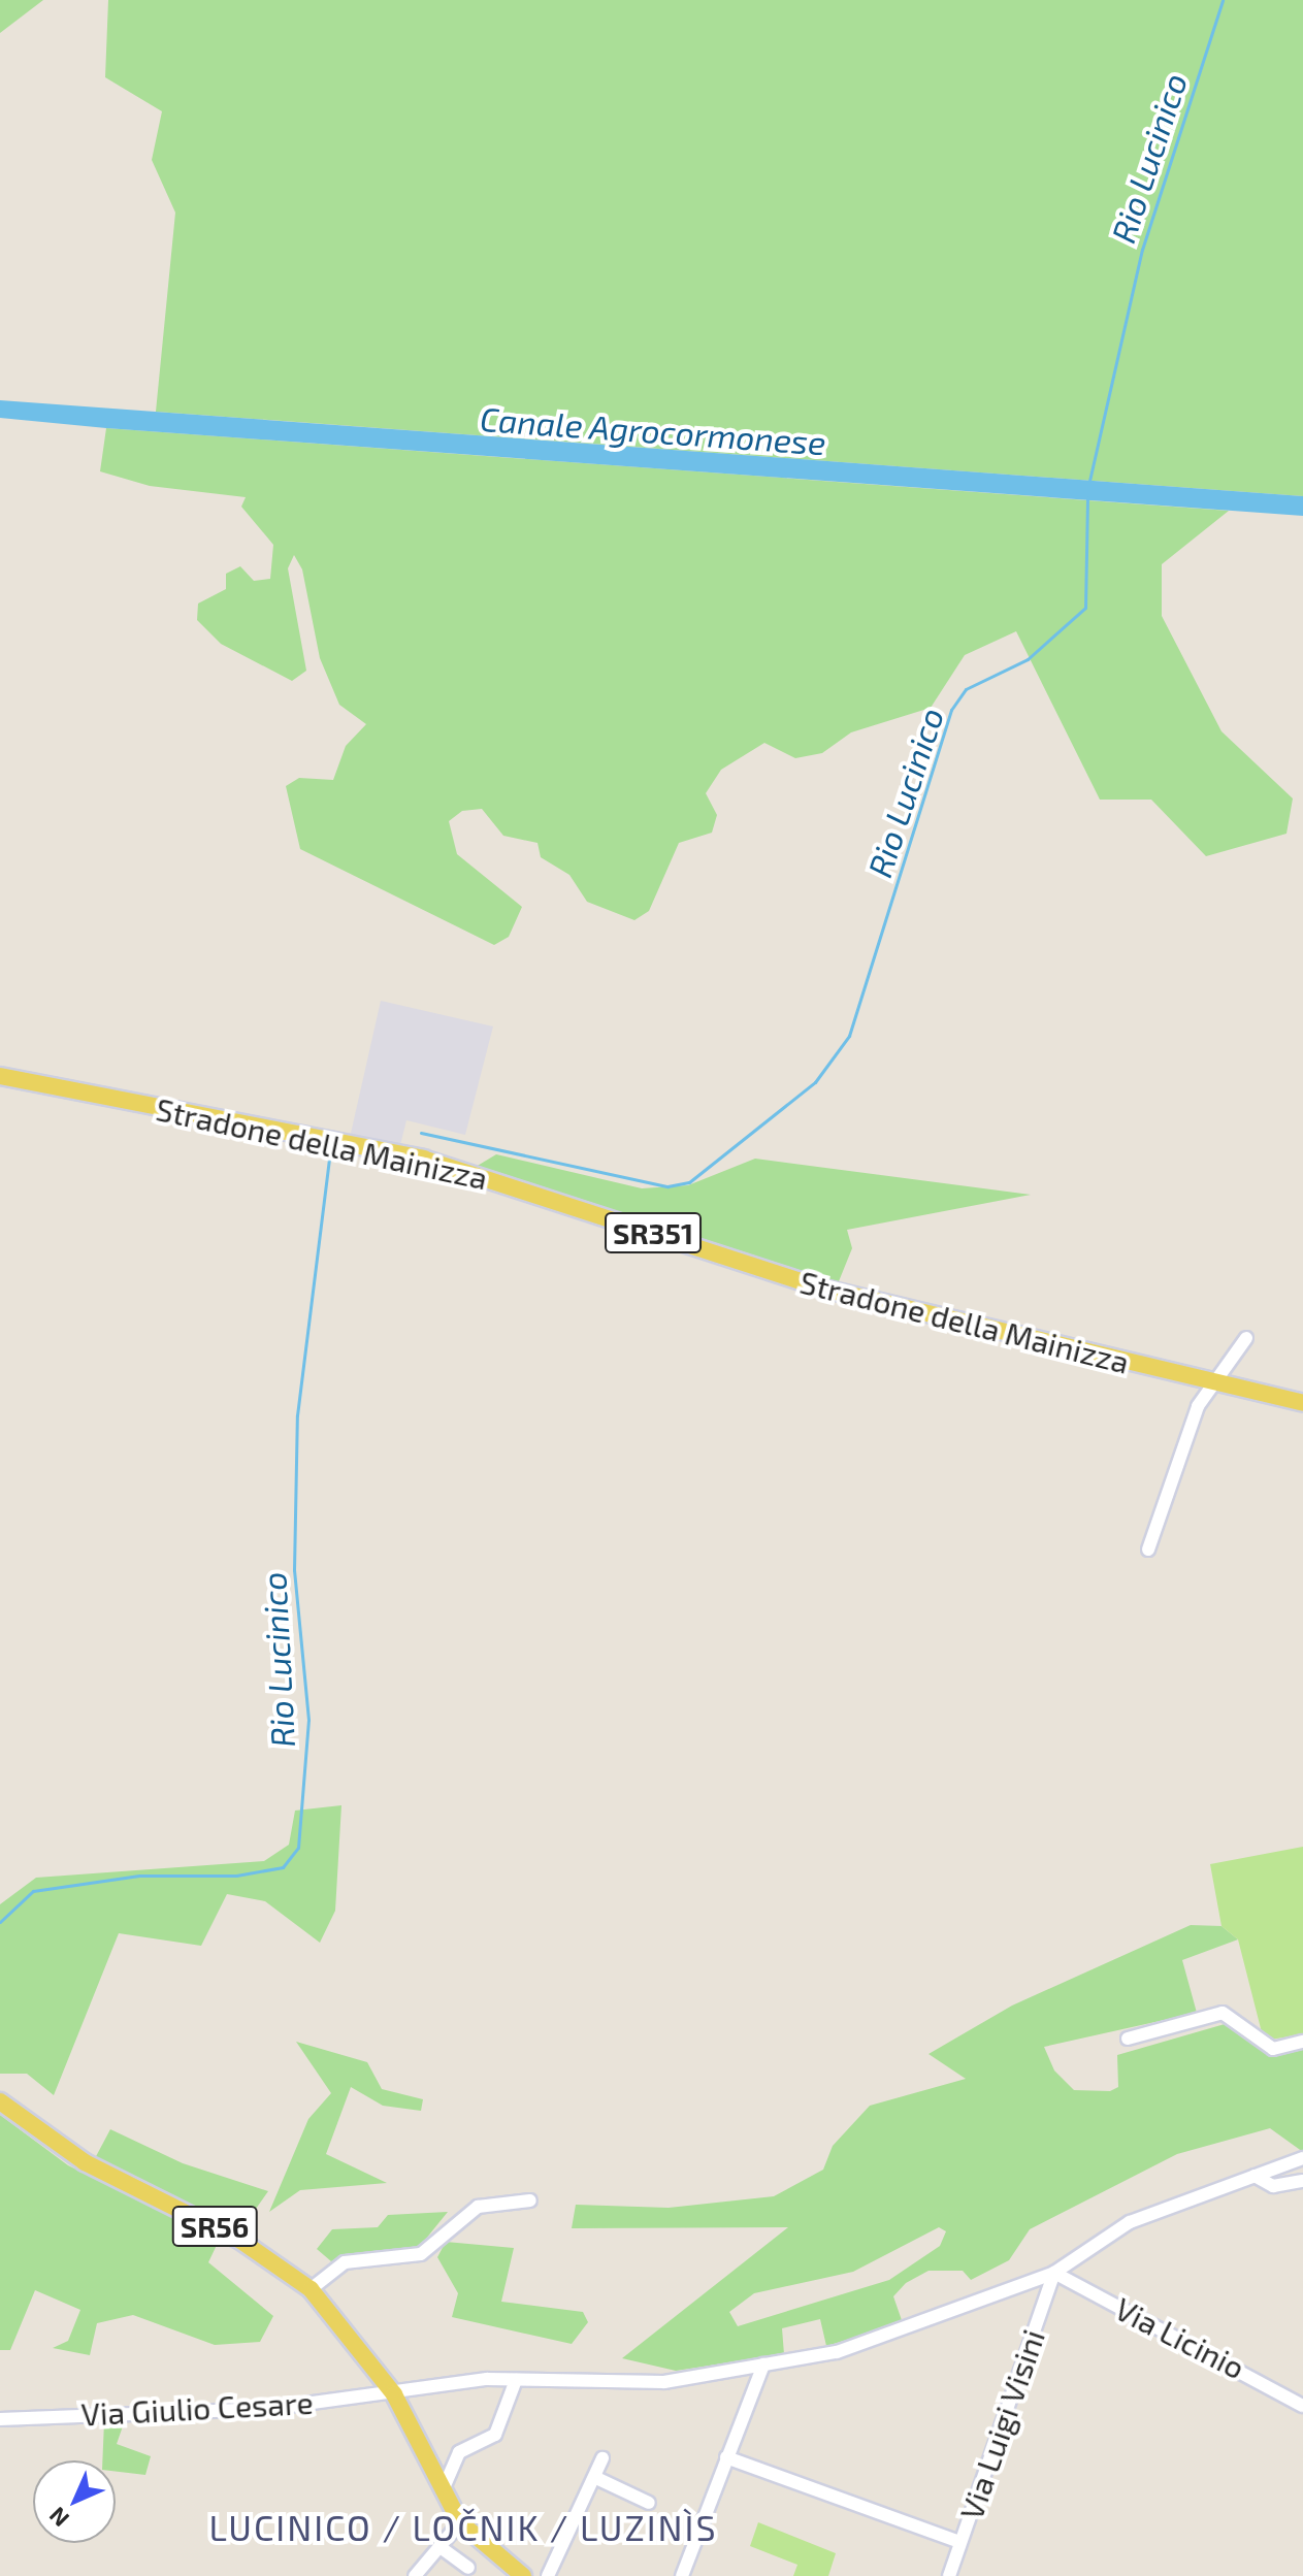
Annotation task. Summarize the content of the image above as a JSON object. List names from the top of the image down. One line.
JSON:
{"streets":{"main road":["Stradone della Mainizza","SR351","SR56"],"street":["Via Licinio","Via Giulio Cesare","Via Luigi Visini"]},"crossings":[["SR56","Via Giulio Cesare"],["Via Licinio","Via Giulio Cesare"],["Via Licinio","Via Luigi Visini"],["Via Giulio Cesare","Via Luigi Visini"]],"districts":["LUCINICO / LOČNIK / LUZINÌS"],"water":["Rio Lucinico","Canale Agrocormonese"],"north":"bottom left"}
